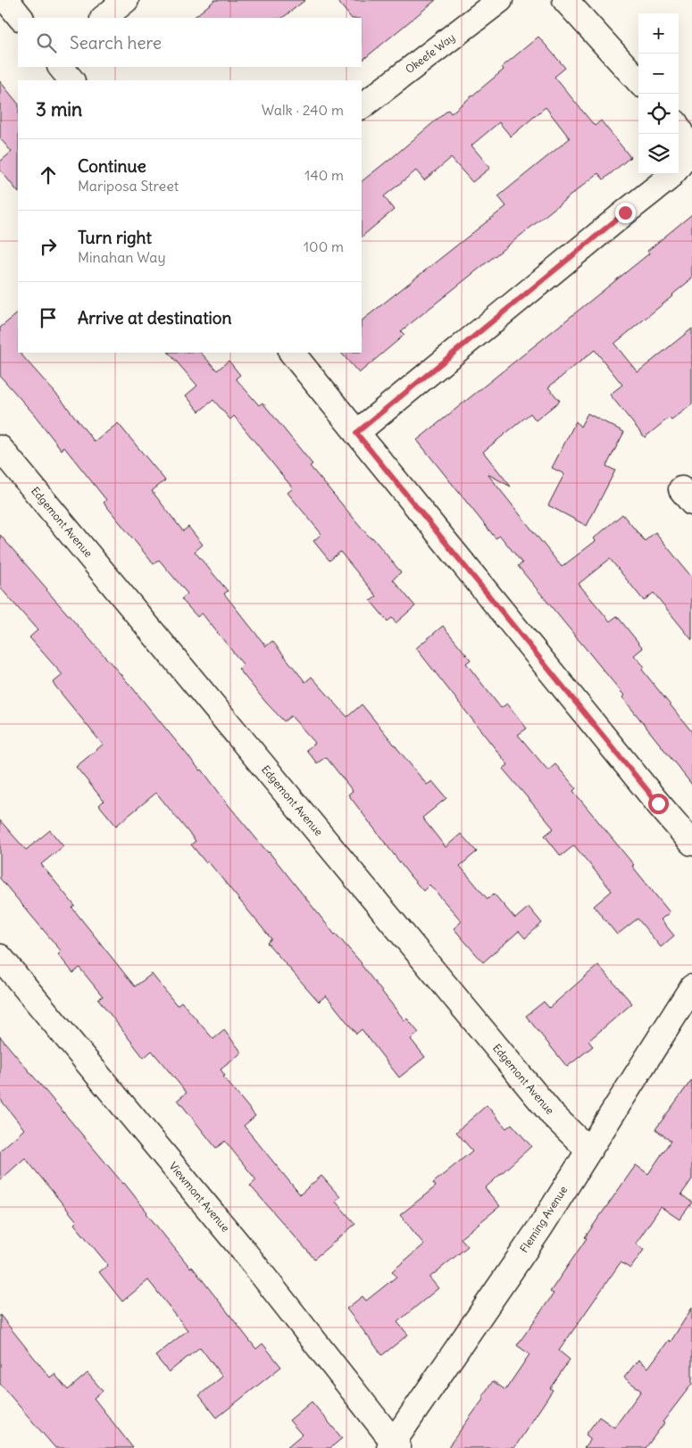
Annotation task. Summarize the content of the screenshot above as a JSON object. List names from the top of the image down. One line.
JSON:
{"streets":{"street":["Okeefe Way","Edgemont Avenue","Viewmont Avenue","Fleming Avenue"]},"crossings":[["Edgemont Avenue","Fleming Avenue"],["Viewmont Avenue","Fleming Avenue"]],"page":{"map_buttons":["+","−"],"search":"Search here","heading":["3 min","Walk · 240 m"],"list":[["Continue","Mariposa Street","140 m"],["Turn right","Minahan Way","100 m"],"Arrive at destination"]}}
